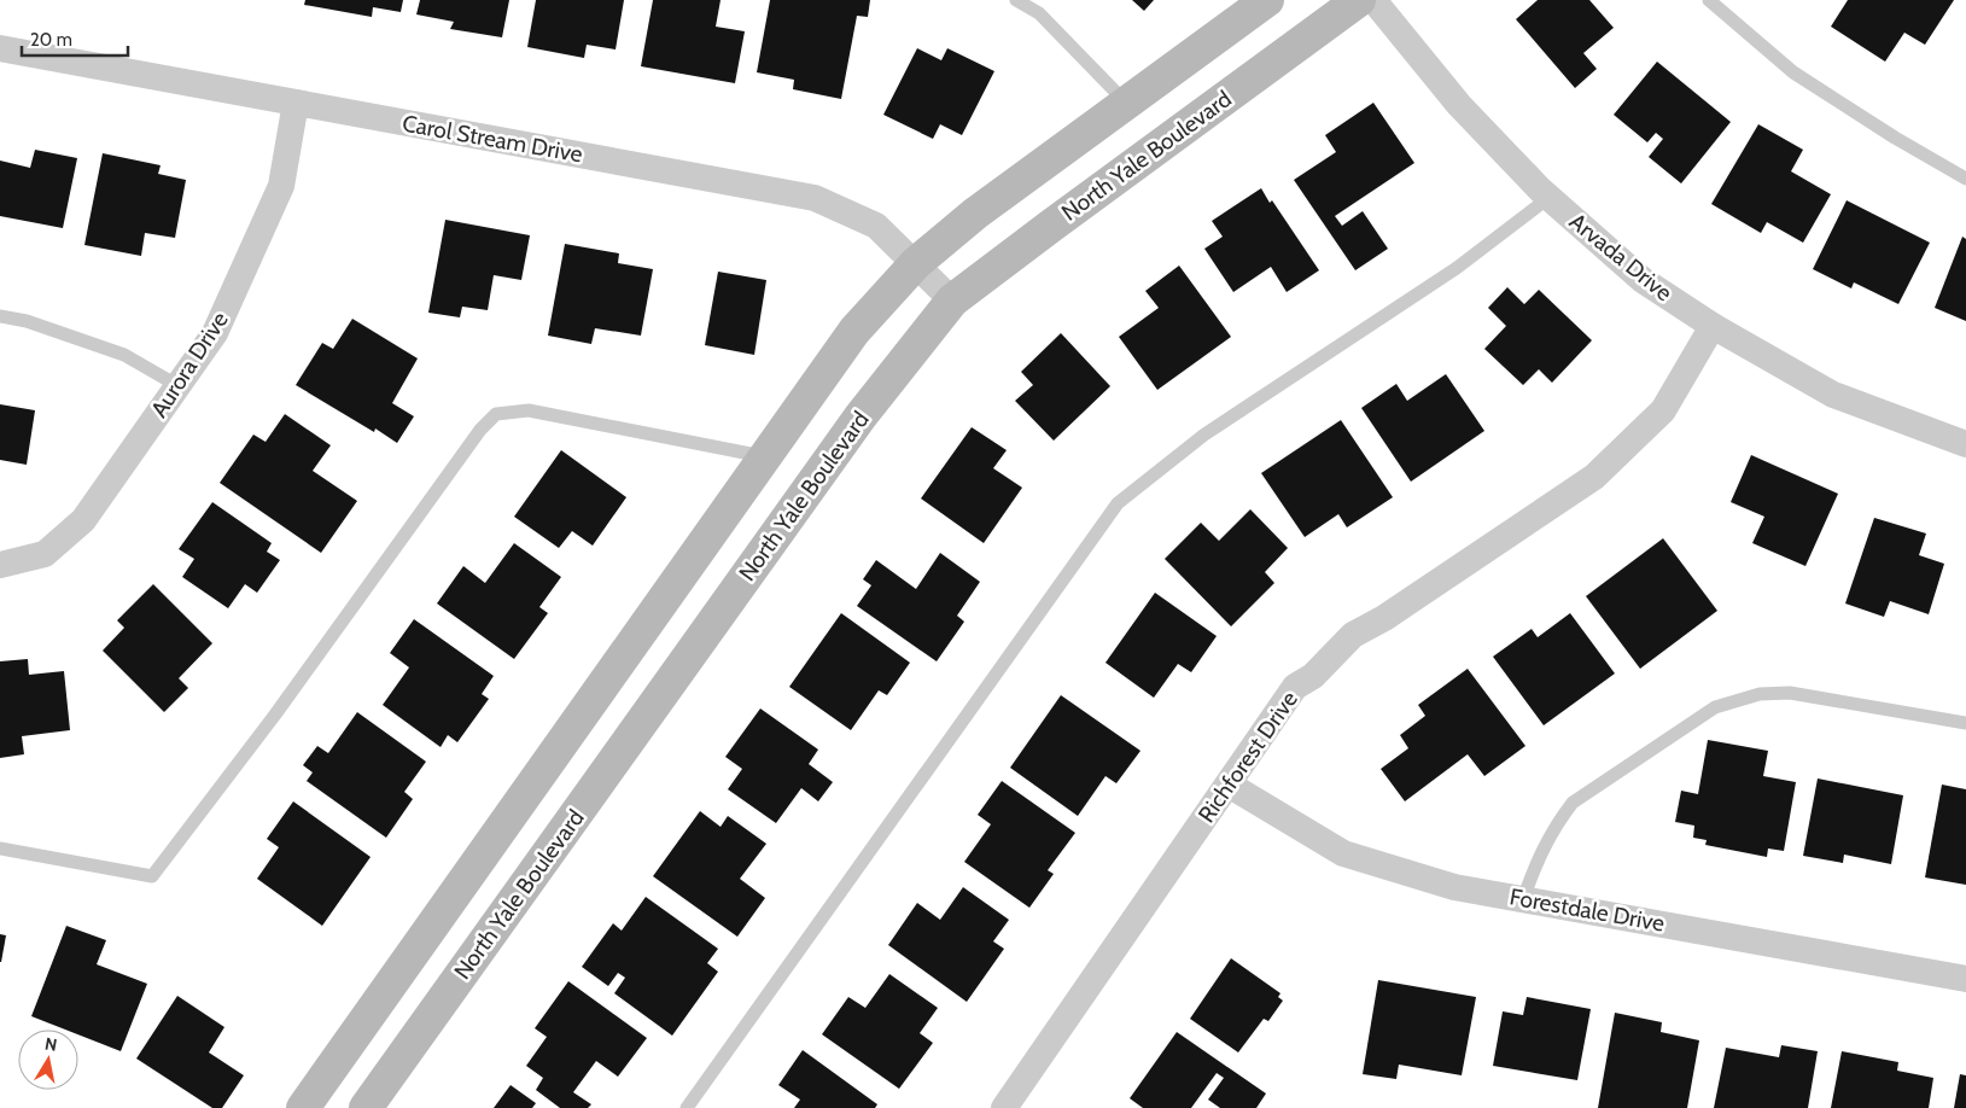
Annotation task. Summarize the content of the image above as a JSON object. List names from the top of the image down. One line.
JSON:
{"streets":{"street":["Carol Stream Drive","North Yale Boulevard","Arvada Drive","Aurora Drive","Richforest Drive","Forestdale Drive"]},"crossings":[["Carol Stream Drive","North Yale Boulevard"],["Carol Stream Drive","Aurora Drive"],["Arvada Drive","Richforest Drive"],["Richforest Drive","Forestdale Drive"]],"scale_bar":"20 m","north":"top"}
